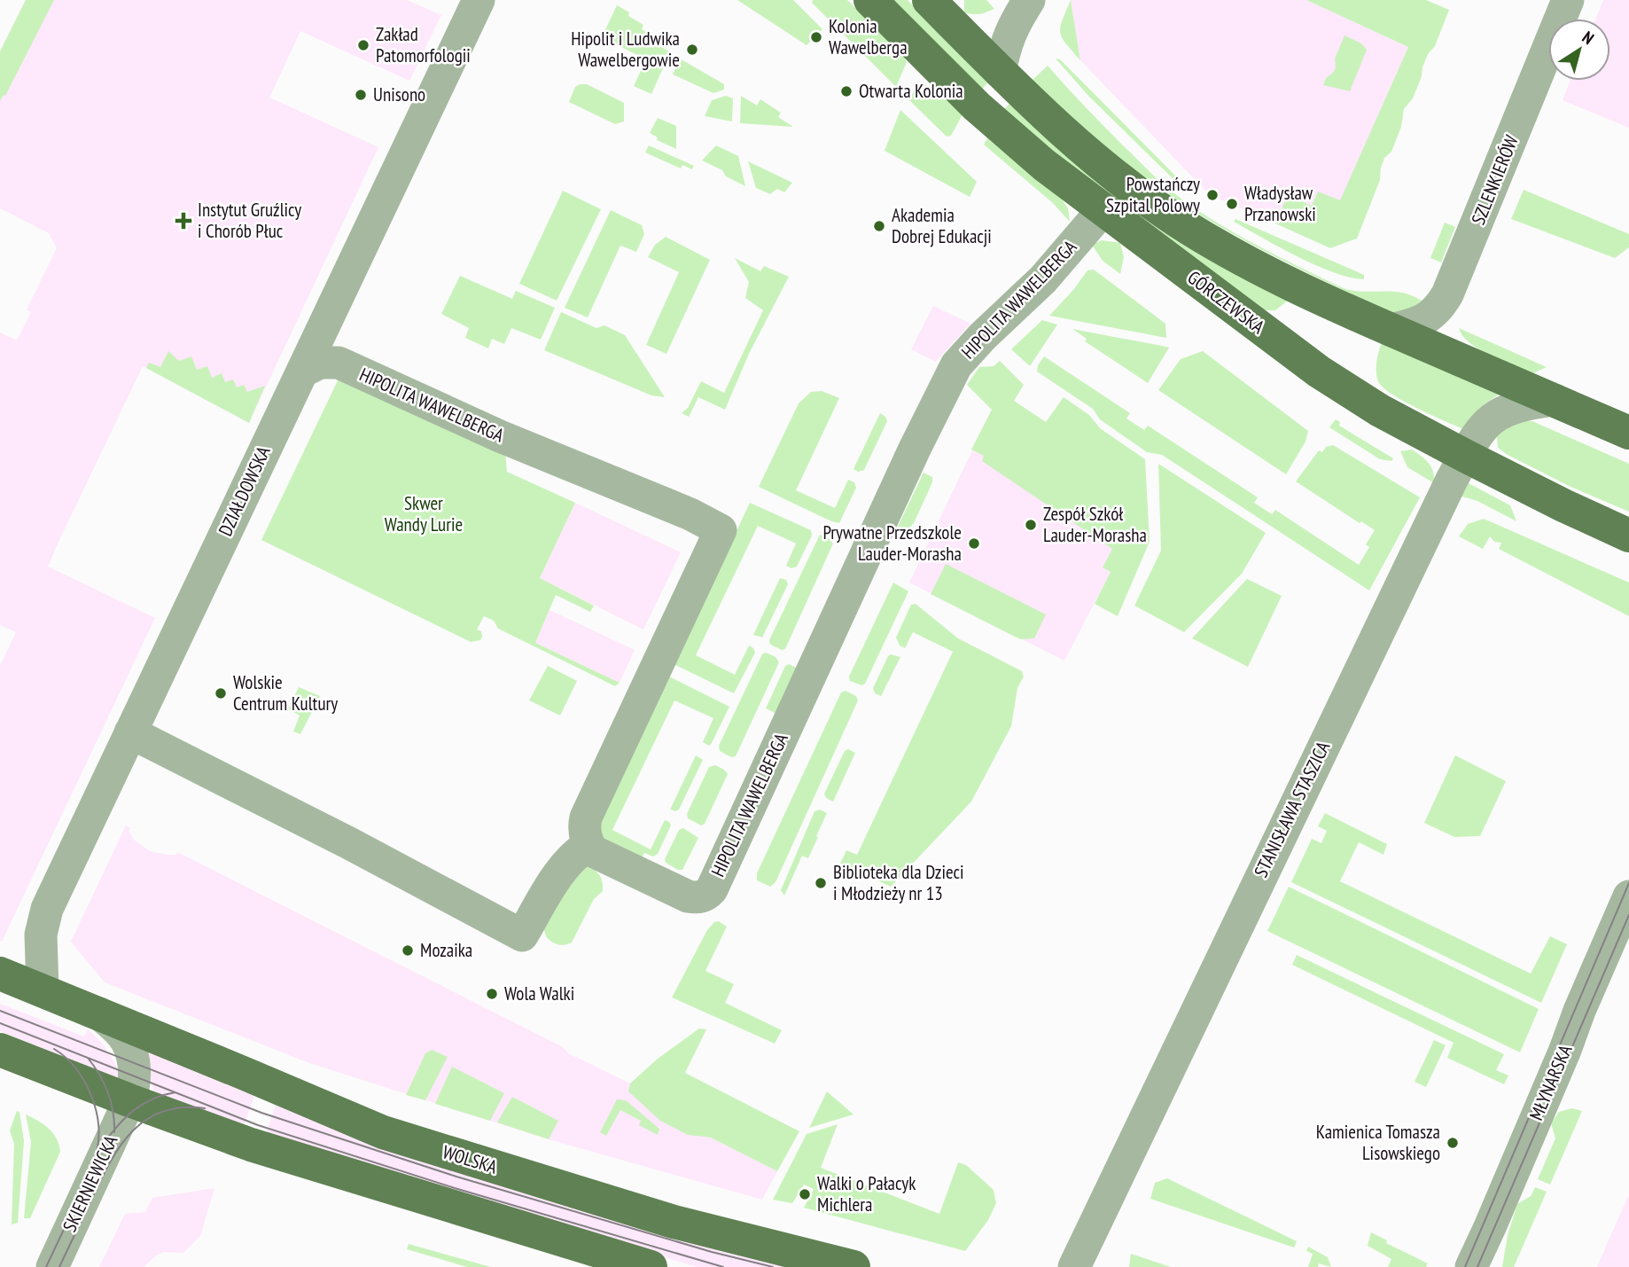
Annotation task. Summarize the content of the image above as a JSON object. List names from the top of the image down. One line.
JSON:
{"streets":{"main road":["GÓRCZEWSKA","WOLSKA"],"street":["SZLENKIERÓW","HIPOLITA WAWELBERGA","DZIAŁDOWSKA","STANISŁAWA STASZICA","MŁYNARSKA","SKIERNIEWICKA"]},"crossings":[["HIPOLITA WAWELBERGA","GÓRCZEWSKA"],["HIPOLITA WAWELBERGA","DZIAŁDOWSKA"],["GÓRCZEWSKA","STANISŁAWA STASZICA"],["DZIAŁDOWSKA","WOLSKA"],["WOLSKA","SKIERNIEWICKA"]],"parks":["Skwer Wandy Lurie"],"places":{"other":["Kolonia Wawelberga","Zakład Patomorfologii","Hipolit i Ludwika Wawelbergowie","Otwarta Kolonia","Unisono","Powstańczy Szpital Polowy","Władysław Przanowski","Akademia Dobrej Edukacji","Zespół Szkół Lauder-Morasha","Prywatne Przedszkole Lauder-Morasha","Wolskie Centrum Kultury","Biblioteka dla Dzieci i Młodzieży nr 13","Mozaika","Wola Walki","Kamienica Tomasza Lisowskiego","Walki o Pałacyk Michlera"],"health":["Instytut Gruźlicy i Chorób Płuc"]},"north":"top right"}
